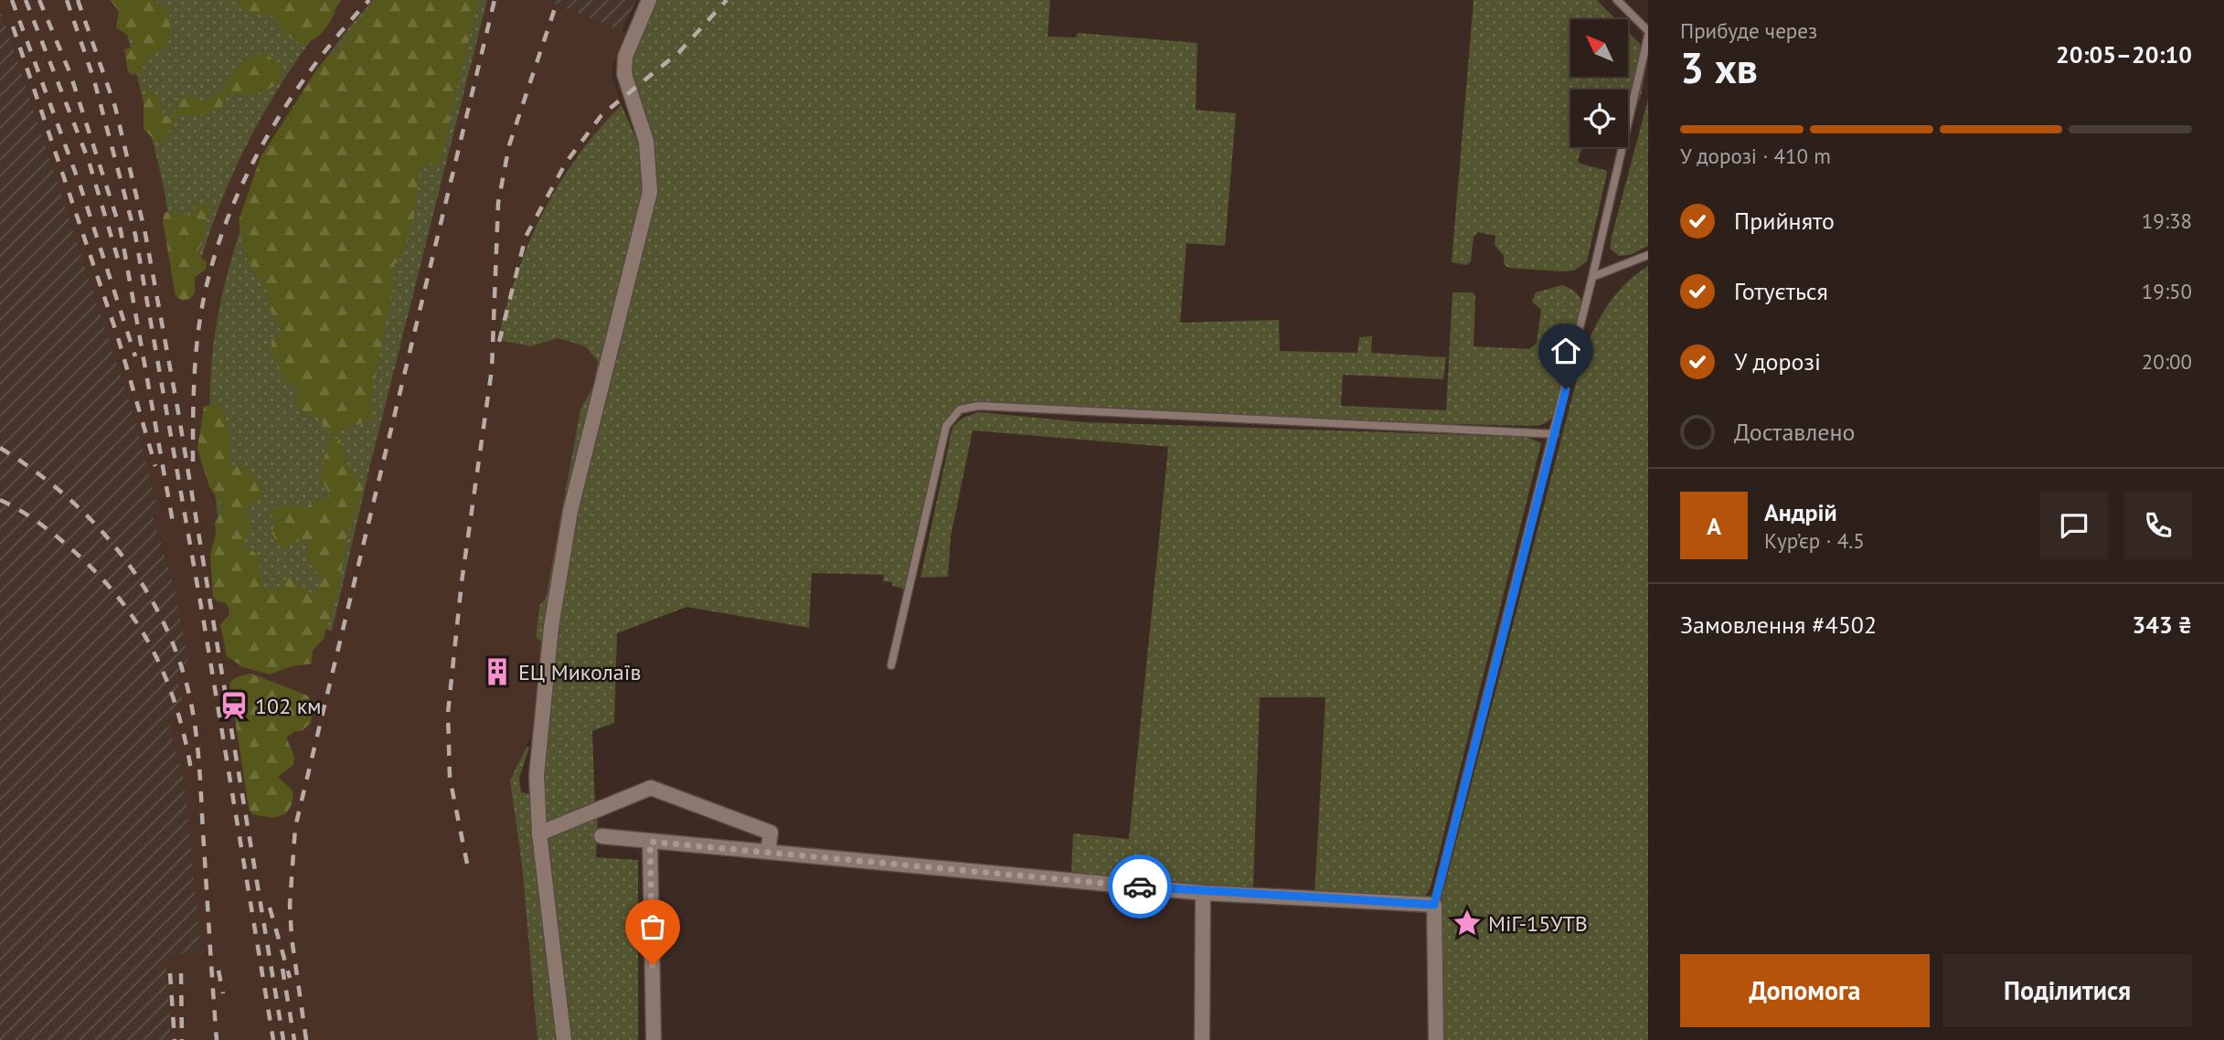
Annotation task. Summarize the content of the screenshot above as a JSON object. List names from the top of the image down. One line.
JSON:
{"places":{"building":["ЕЦ Миколаїв"],"station":["102 км"],"place":["МіГ-15УТВ"]},"north":"top left","page":{"heading":["3 хв","Прибуде через","20:05–20:10"],"panel":["Андрій","Кур’єр · 4.5","Замовлення #4502","343 ₴"],"bar":"У дорозі · 410 m","list":[["Прийнято","19:38"],["Готується","19:50"],["У дорозі","20:00"],"Доставлено"],"round":"А","buttons":["Допомога","Поділитися"]}}
